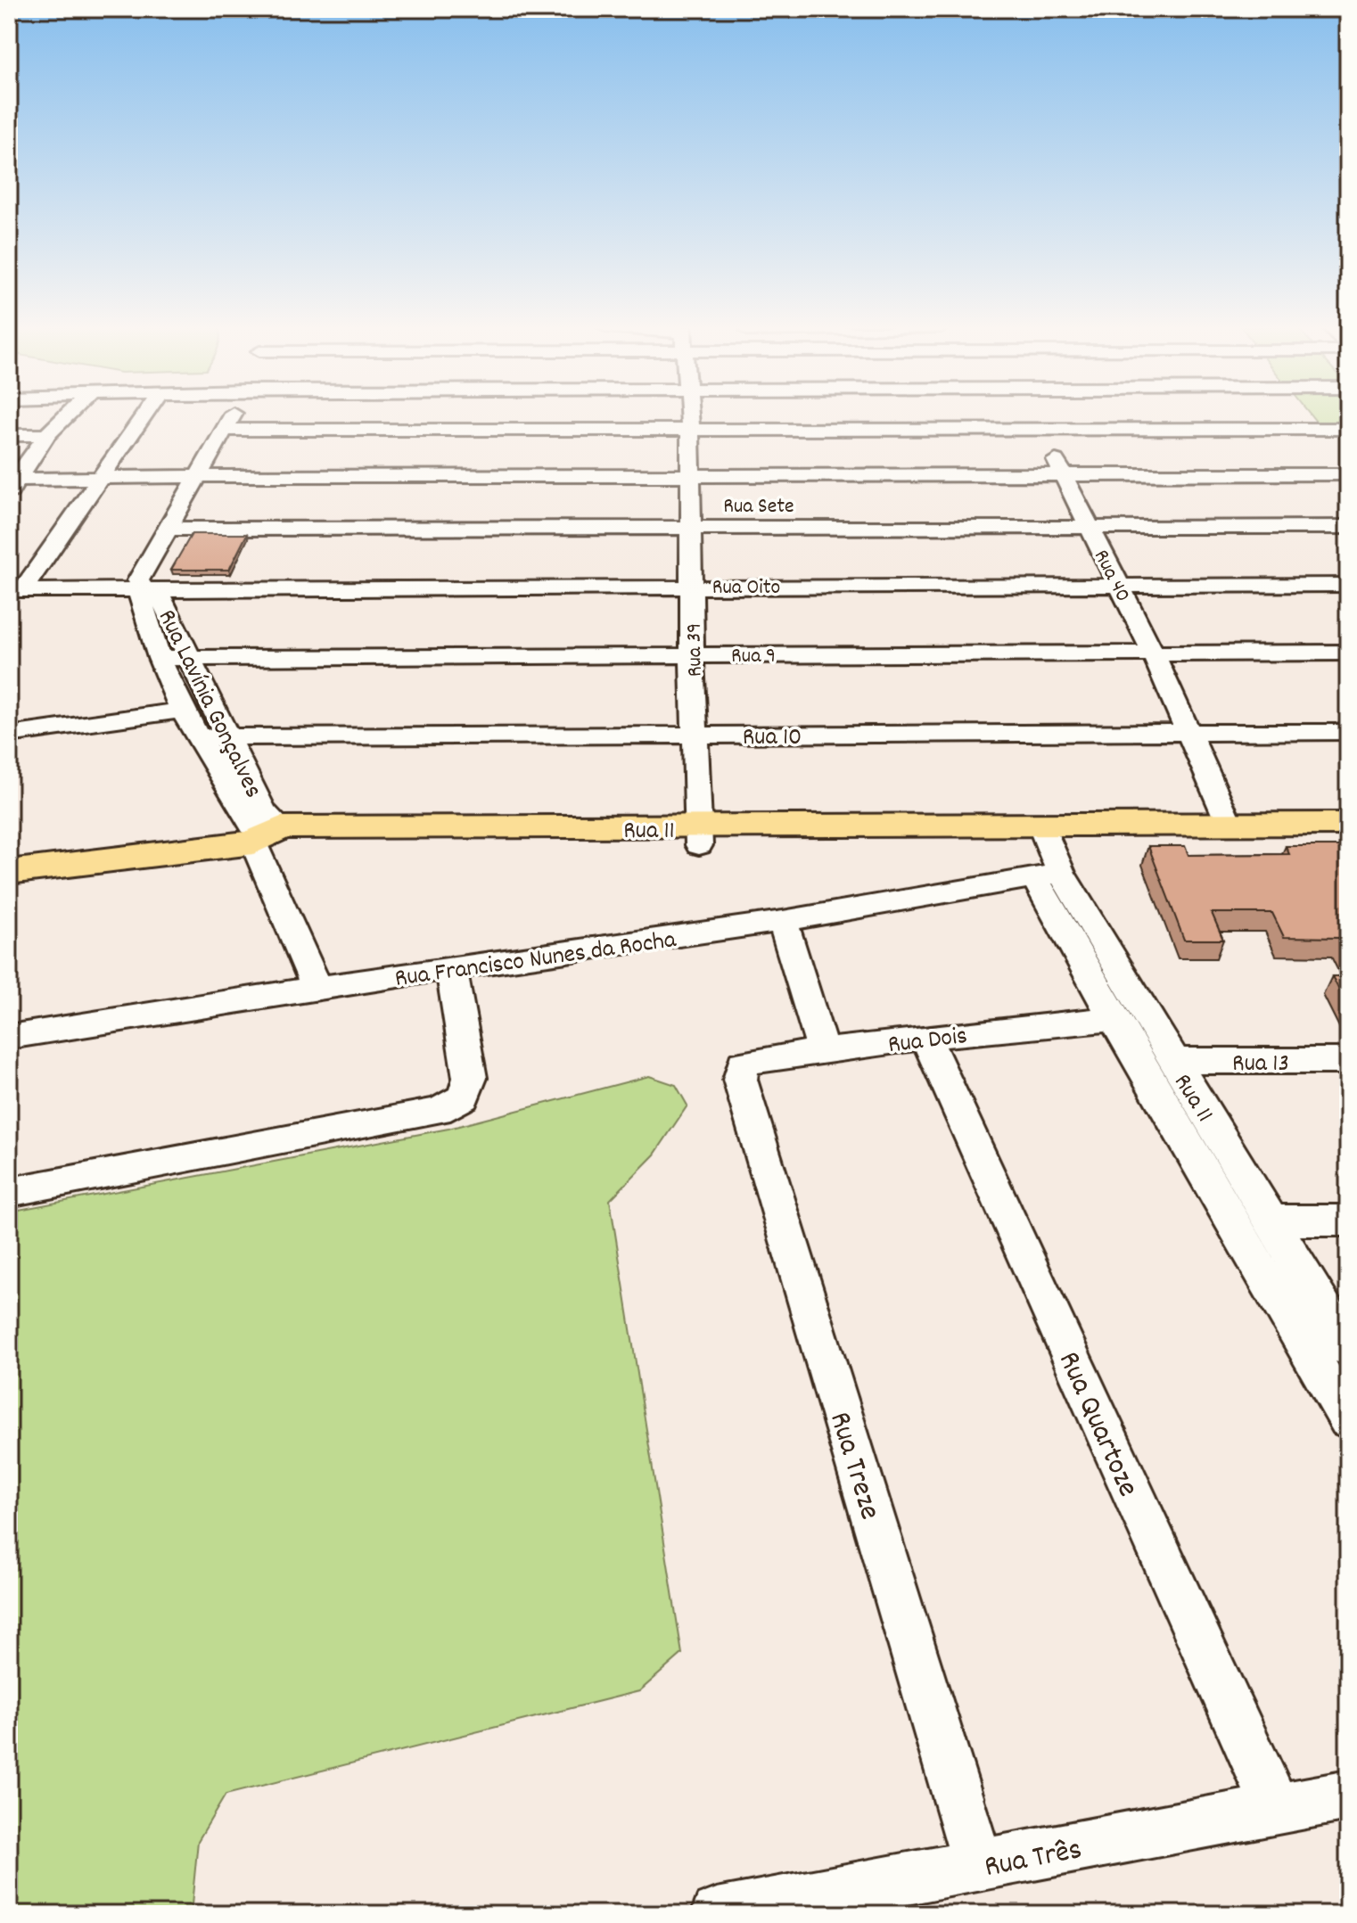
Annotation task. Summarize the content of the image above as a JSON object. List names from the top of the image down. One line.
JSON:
{"streets":{"main road":["Rua 11"],"street":["Rua Sete","Rua 40","Rua Oito","Rua 39","Rua 9","Rua Lavínia Gonçalves","Rua 10","Rua Francisco Nunes da Rocha","Rua Dois","Rua 13","Rua Quartoze","Rua Treze","Rua Três"]},"crossings":[["Rua Sete","Rua 40"],["Rua Sete","Rua 39"],["Rua 40","Rua Oito"],["Rua 40","Rua 9"],["Rua 40","Rua 10"],["Rua 40","Rua 11"],["Rua Oito","Rua 39"],["Rua Oito","Rua Lavínia Gonçalves"],["Rua 39","Rua 9"],["Rua 39","Rua 10"],["Rua 39","Rua 11"],["Rua 9","Rua Lavínia Gonçalves"],["Rua Lavínia Gonçalves","Rua 10"],["Rua Lavínia Gonçalves","Rua 11"],["Rua Lavínia Gonçalves","Rua Francisco Nunes da Rocha"],["Rua 11","Rua Francisco Nunes da Rocha"],["Rua 11","Rua 13"],["Rua Dois","Rua Quartoze"],["Rua Dois","Rua Treze"],["Rua Quartoze","Rua Três"],["Rua Treze","Rua Três"]]}
